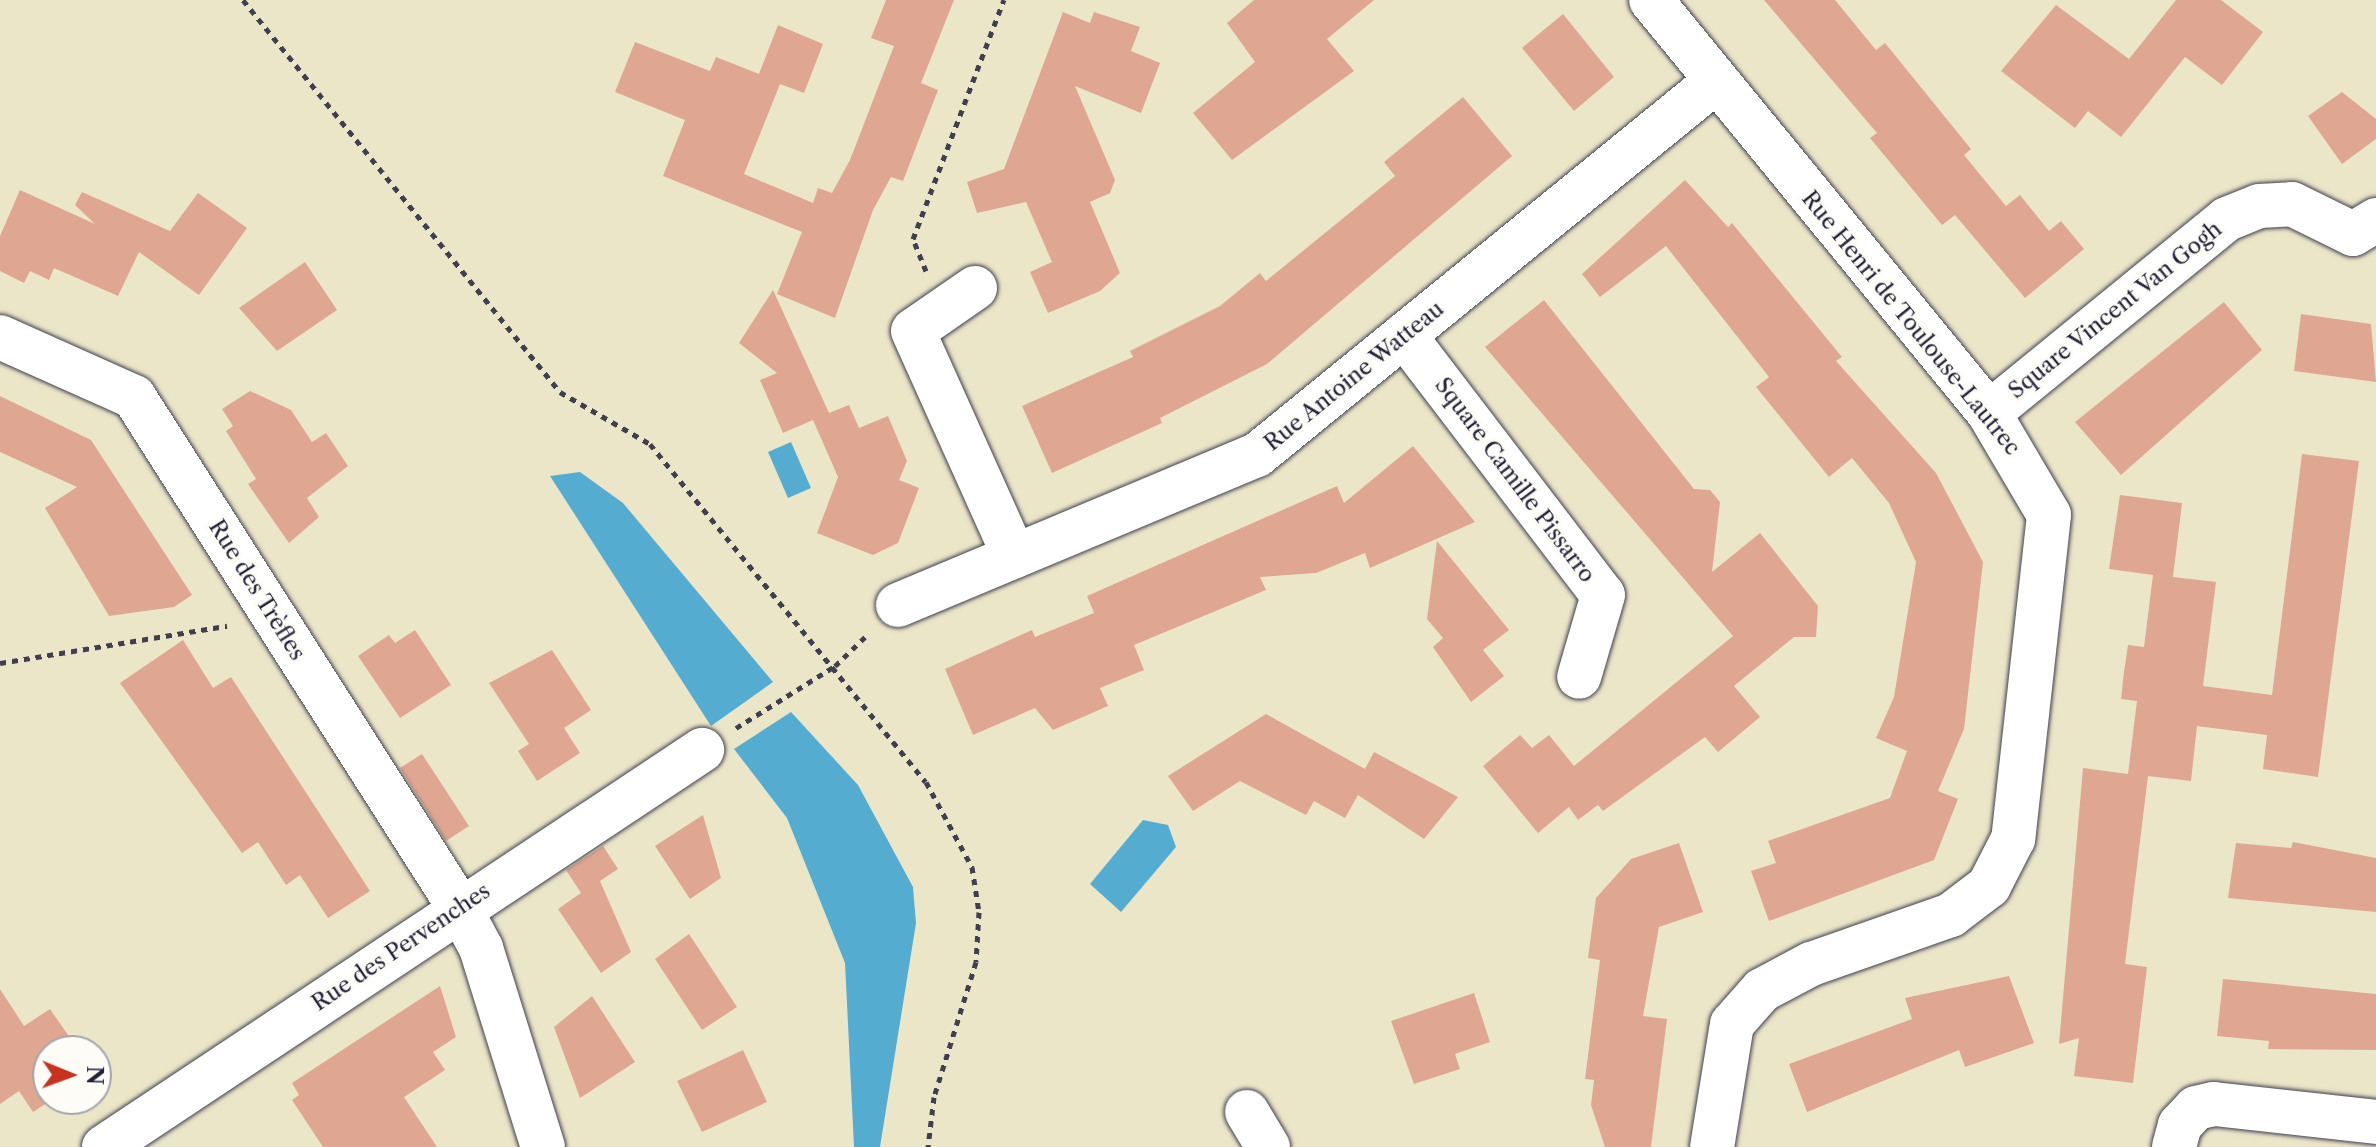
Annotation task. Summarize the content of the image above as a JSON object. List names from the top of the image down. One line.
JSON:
{"streets":{"street":["Square Vincent Van Gogh","Rue Henri de Toulouse-Lautrec","Rue Antoine Watteau","Square Camille Pissarro","Rue des Trèfles","Rue des Pervenches"]},"crossings":[["Square Vincent Van Gogh","Rue Henri de Toulouse-Lautrec"],["Rue Henri de Toulouse-Lautrec","Rue Antoine Watteau"],["Rue Antoine Watteau","Square Camille Pissarro"],["Rue des Trèfles","Rue des Pervenches"]],"north":"right"}
